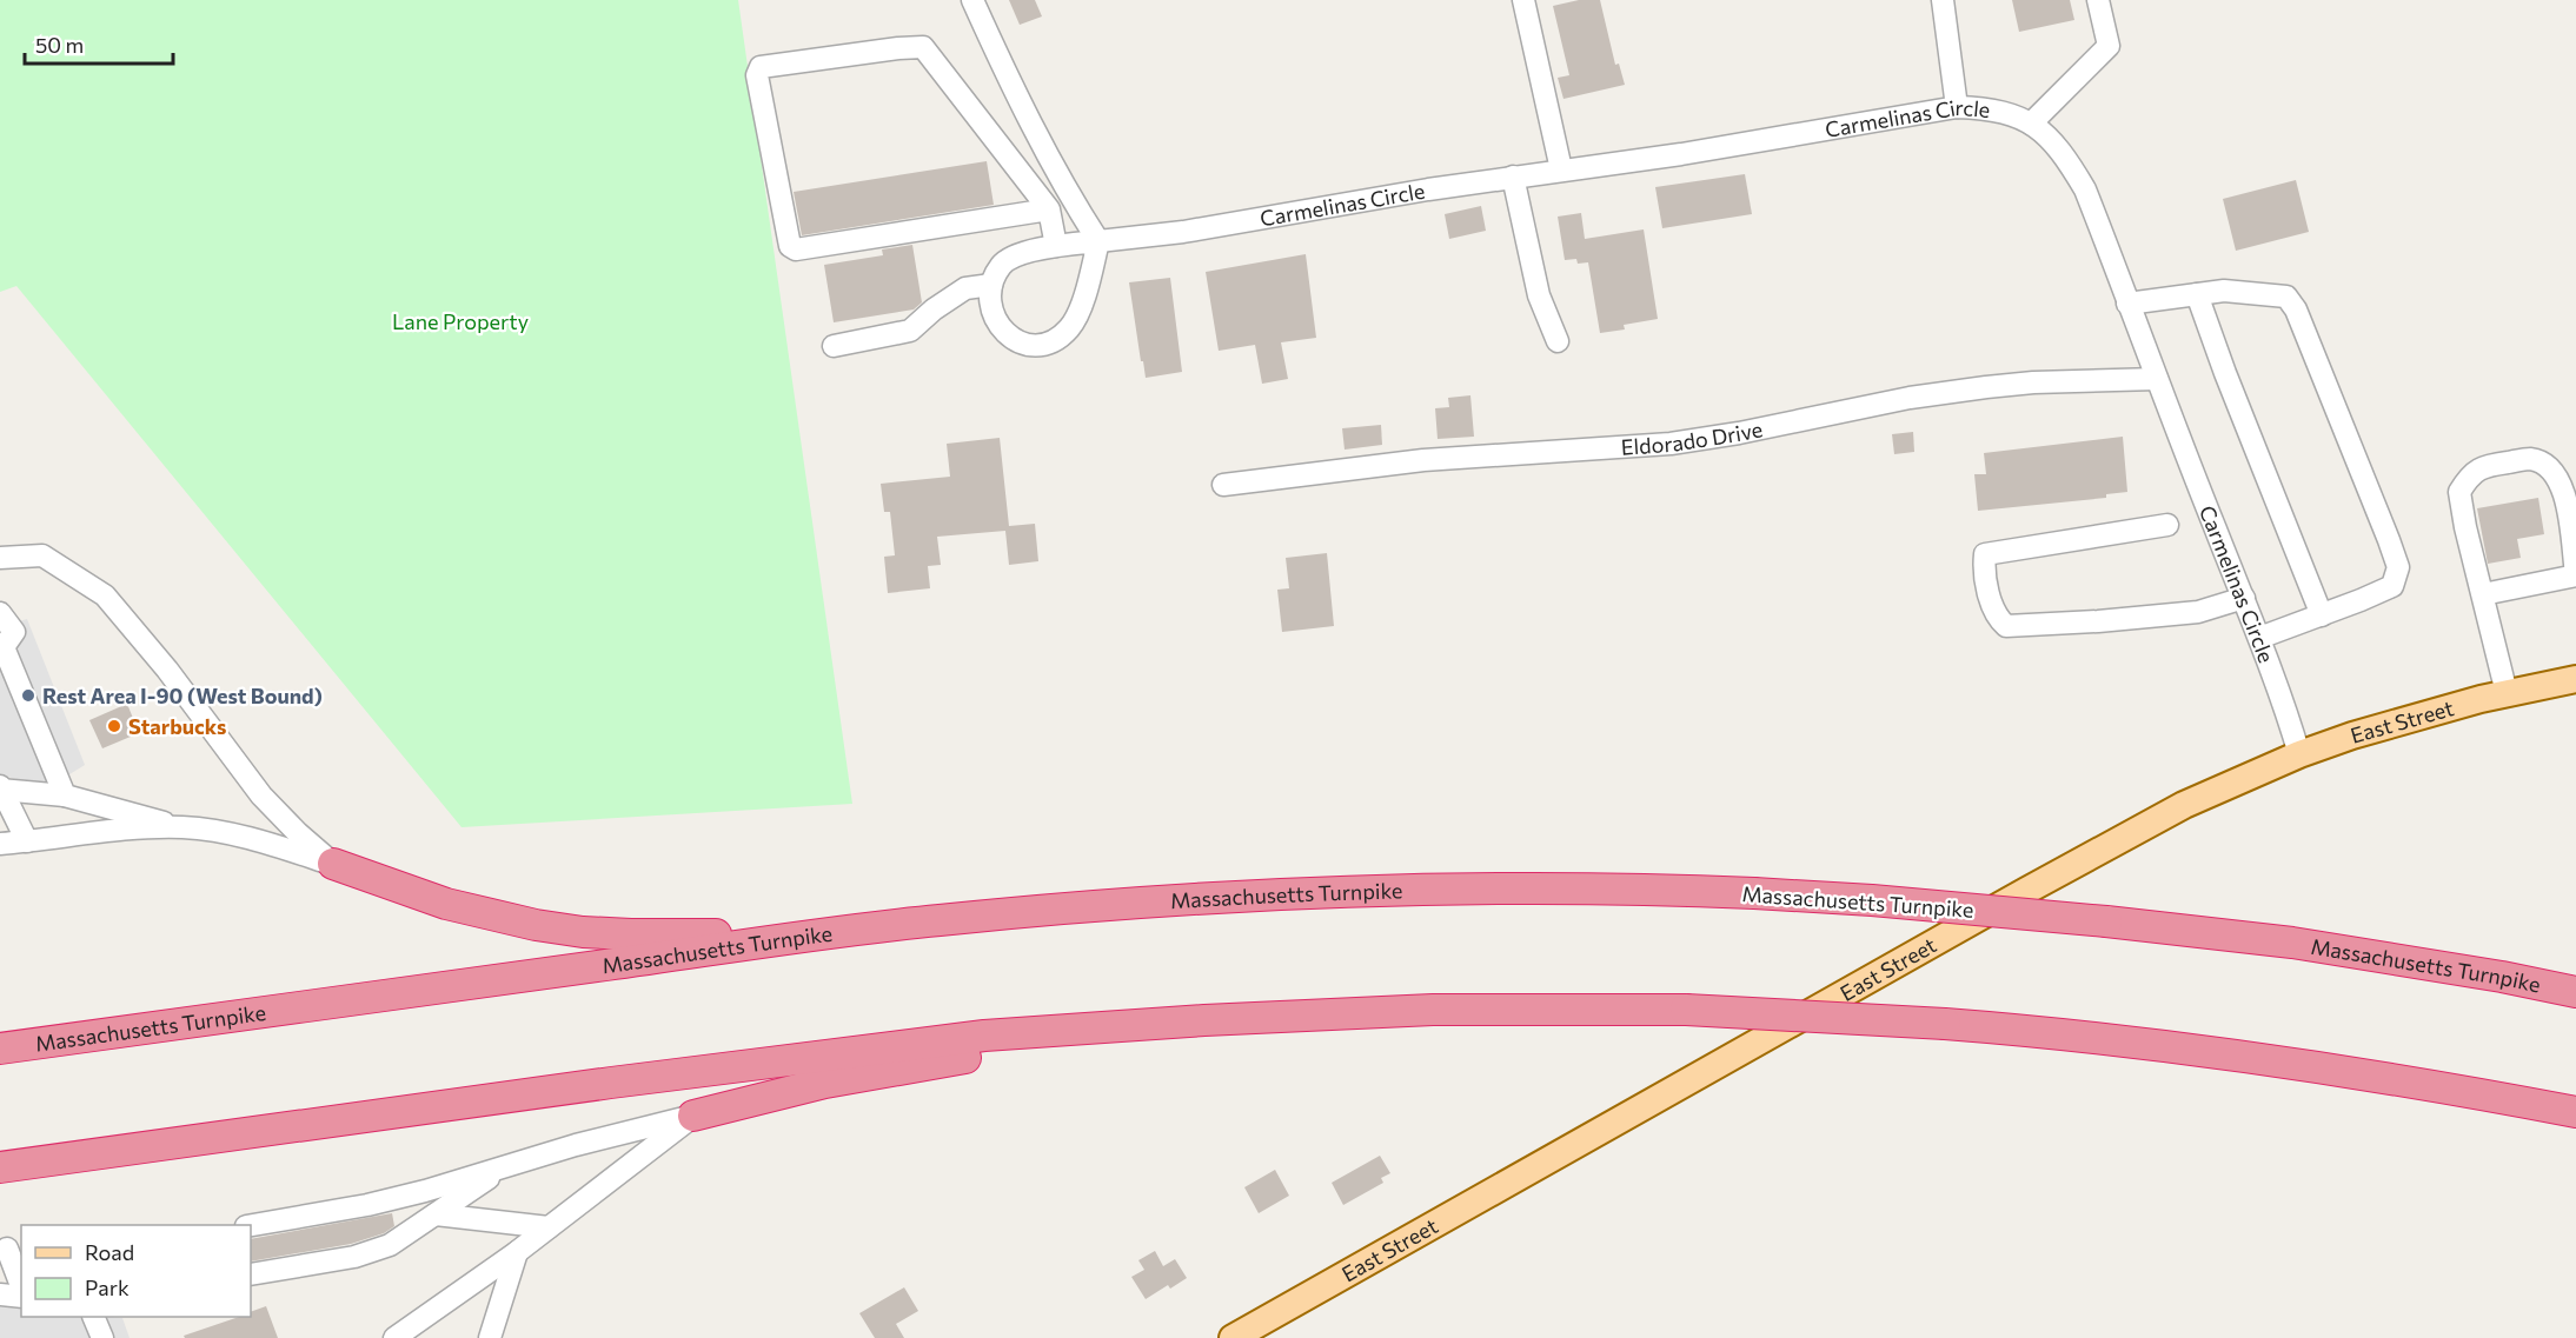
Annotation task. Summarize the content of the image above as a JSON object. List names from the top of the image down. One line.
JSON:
{"streets":{"highway":["Massachusetts Turnpike"],"main road":["East Street"],"street":["Carmelinas Circle","Eldorado Drive"]},"crossings":[["Carmelinas Circle","Eldorado Drive"],["Carmelinas Circle","East Street"]],"parks":["Lane Property"],"places":["Rest Area I-90 (West Bound)","Starbucks"],"legend":["Road","Park"],"scale_bar":"50 m"}
